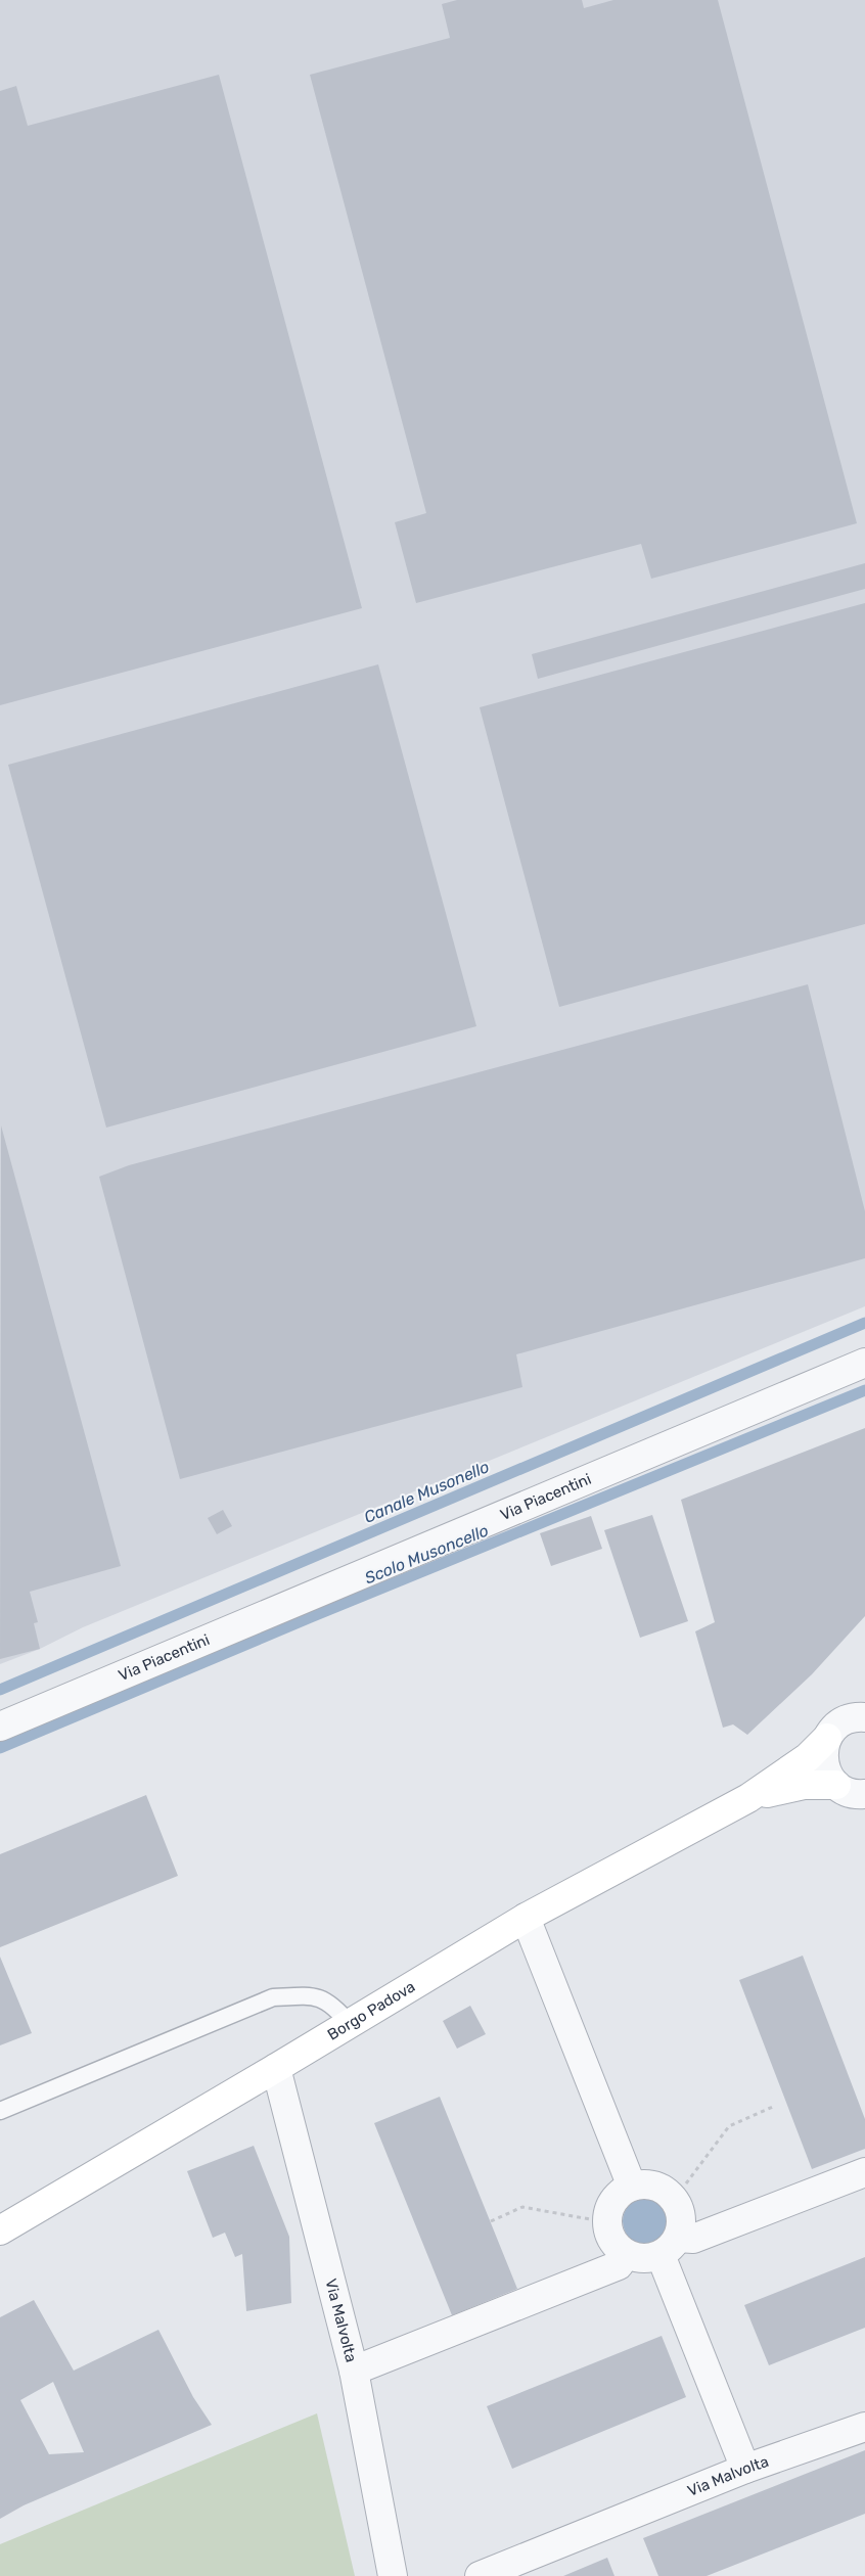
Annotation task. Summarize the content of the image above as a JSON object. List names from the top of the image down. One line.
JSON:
{"streets":{"main road":["Borgo Padova"],"street":["Via Piacentini","Via Malvolta"]},"crossings":[["Borgo Padova","Via Malvolta"]],"water":["Canale Musonello","Scolo Musoncello"]}
